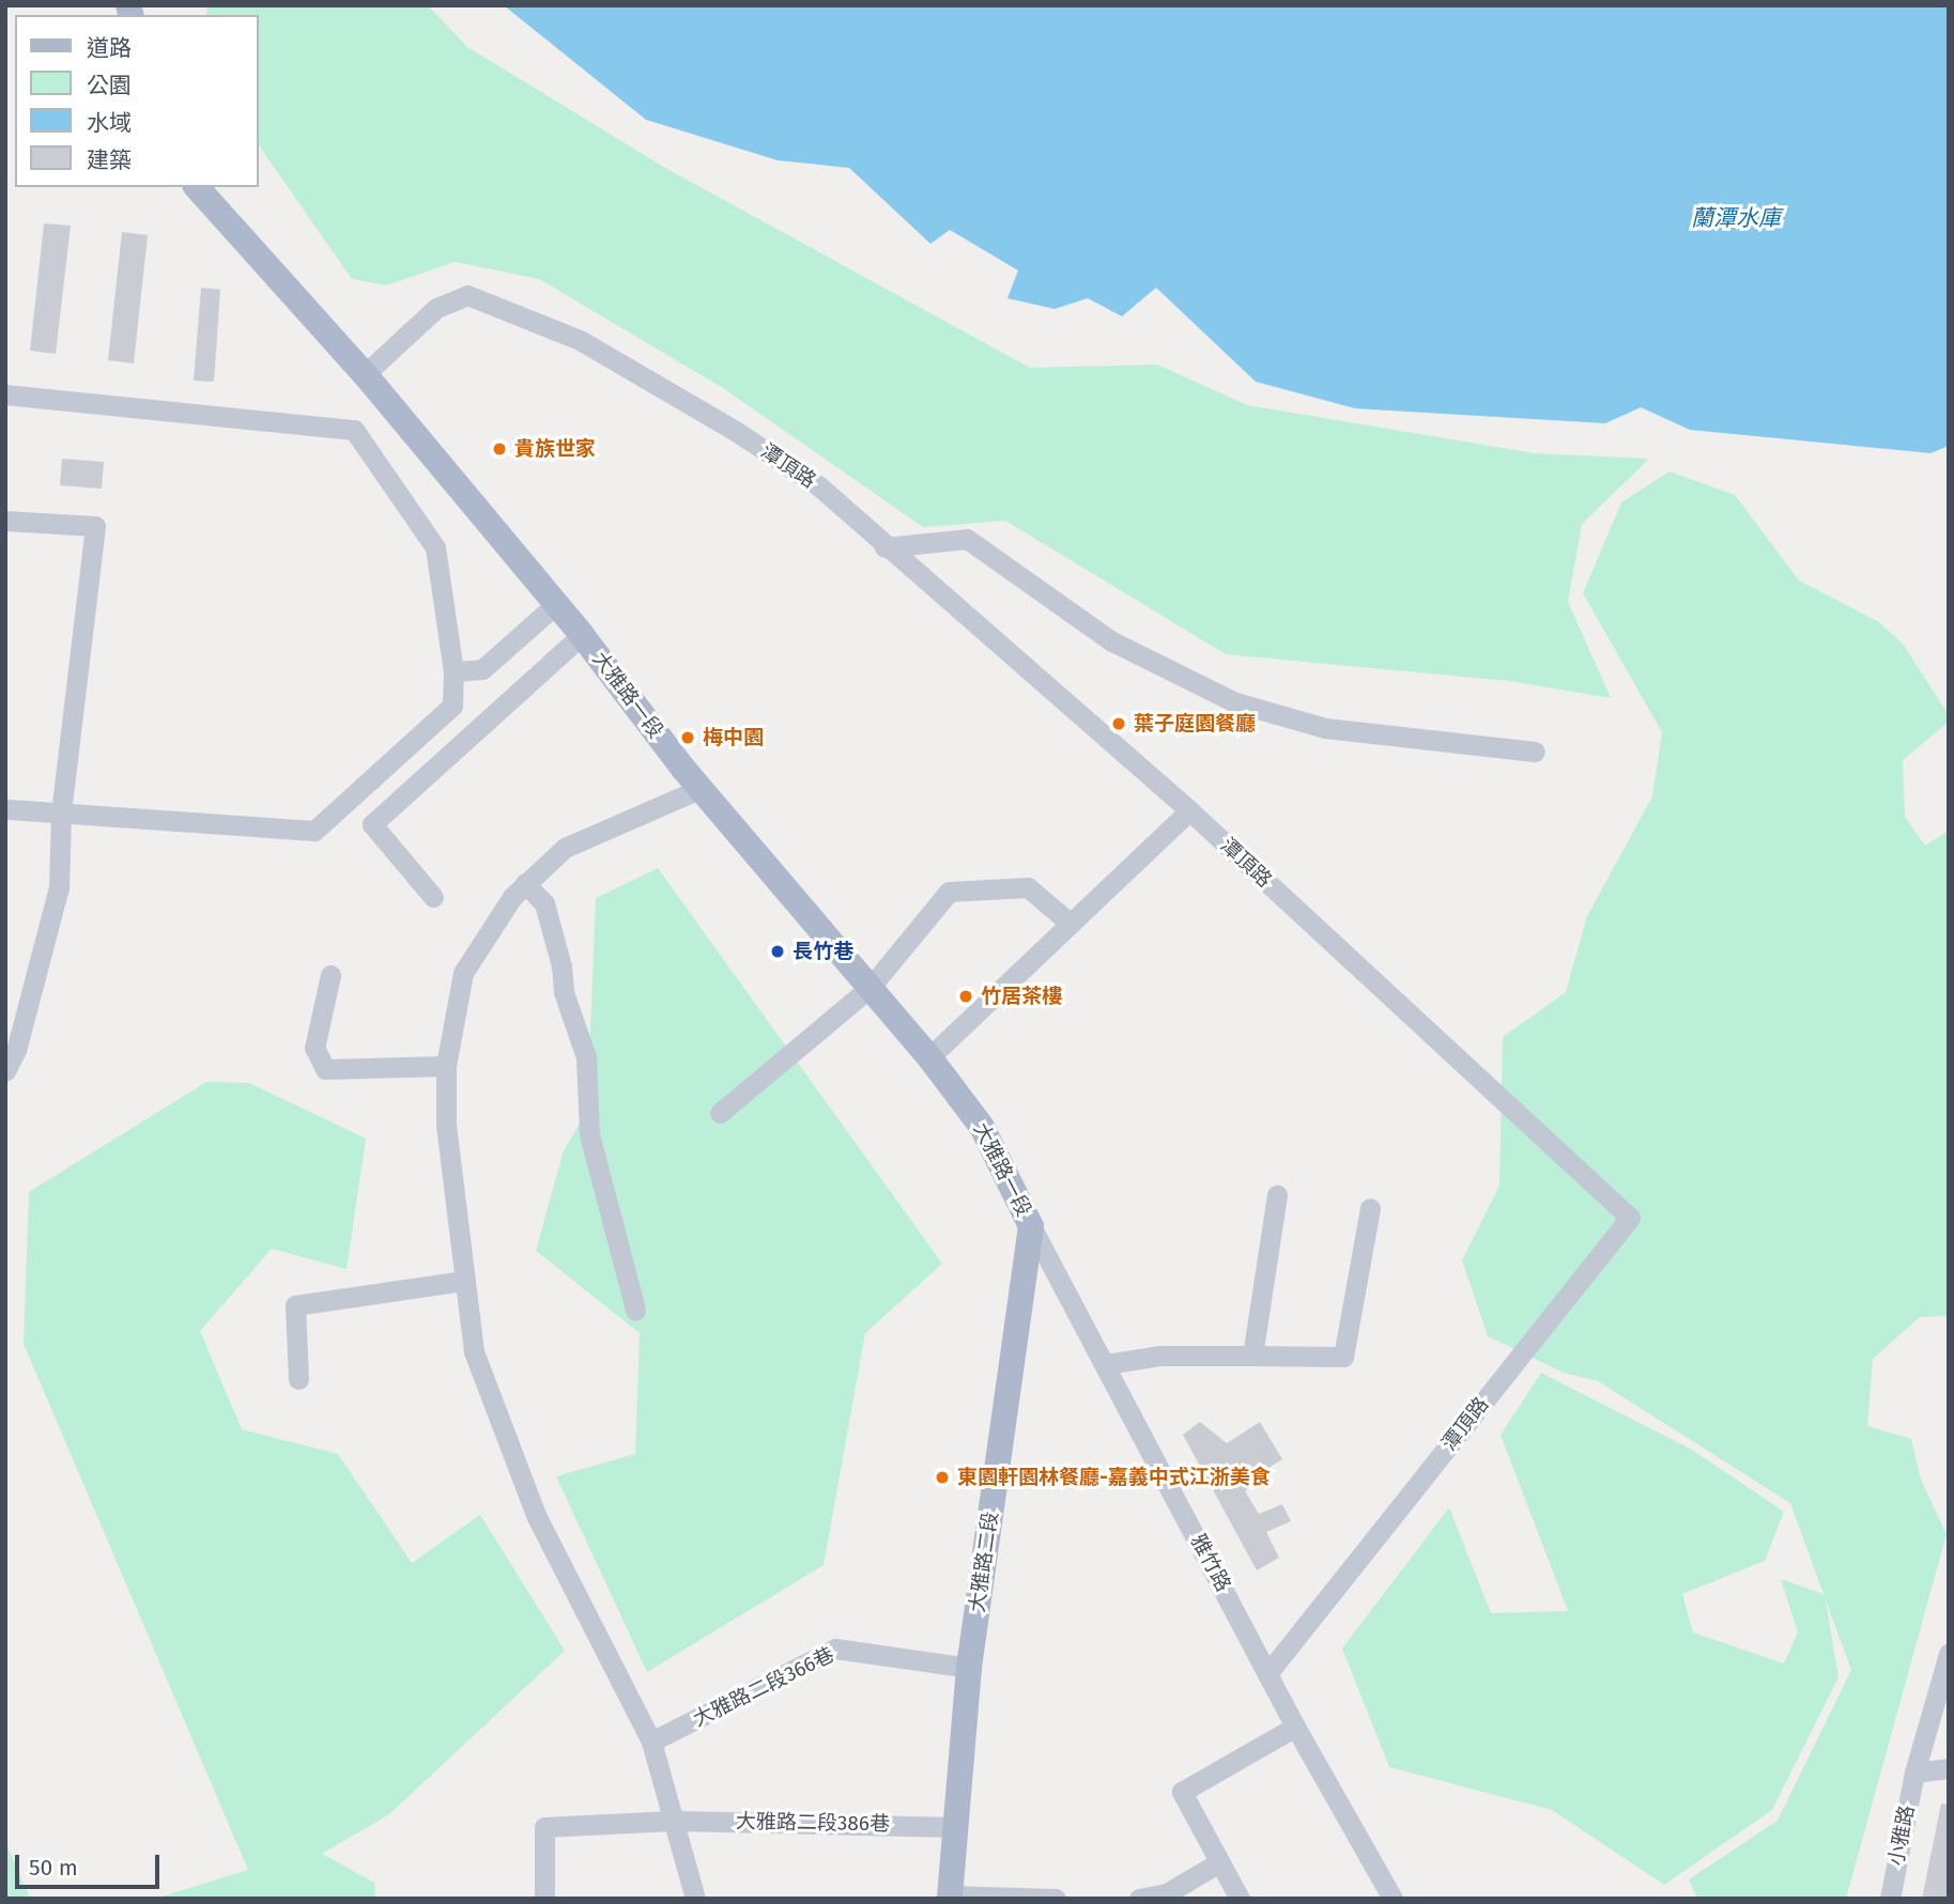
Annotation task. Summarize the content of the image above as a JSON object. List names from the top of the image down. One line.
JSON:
{"streets":{"main road":["大雅路一段","大雅路二段"],"street":["潭頂路","雅竹路","大雅路二段366巷","大雅路二段386巷","小雅路"]},"crossings":[["潭頂路","大雅路一段"],["潭頂路","雅竹路"],["大雅路一段","大雅路二段"],["大雅路一段","雅竹路"],["大雅路二段","雅竹路"],["大雅路二段","大雅路二段366巷"],["大雅路二段","大雅路二段386巷"]],"water":["蘭潭水庫"],"places":["貴族世家","葉子庭園餐廳","梅中園","長竹巷","竹居茶樓","東園軒園林餐廳-嘉義中式江浙美食"],"legend":["道路","公園","水域","建築"],"scale_bar":"50 m"}
